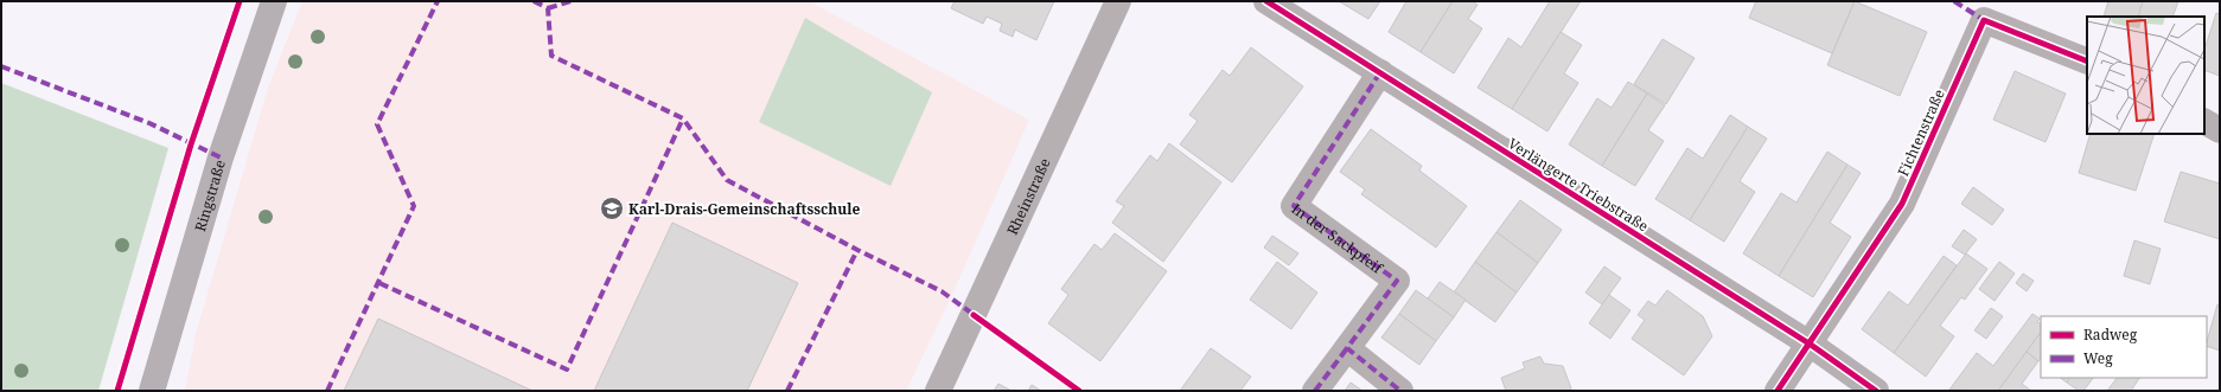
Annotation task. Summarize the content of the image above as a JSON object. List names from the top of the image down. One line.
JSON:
{"streets":{"main road":["Ringstraße"],"street":["Fichtenstraße","Verlängerte Triebstraße","Rheinstraße","In der Sackpfeif"]},"crossings":[["Fichtenstraße","Verlängerte Triebstraße"],["Verlängerte Triebstraße","In der Sackpfeif"]],"places":{"school or university":["Karl-Drais-Gemeinschaftsschule"]},"legend":["Radweg","Weg"]}
